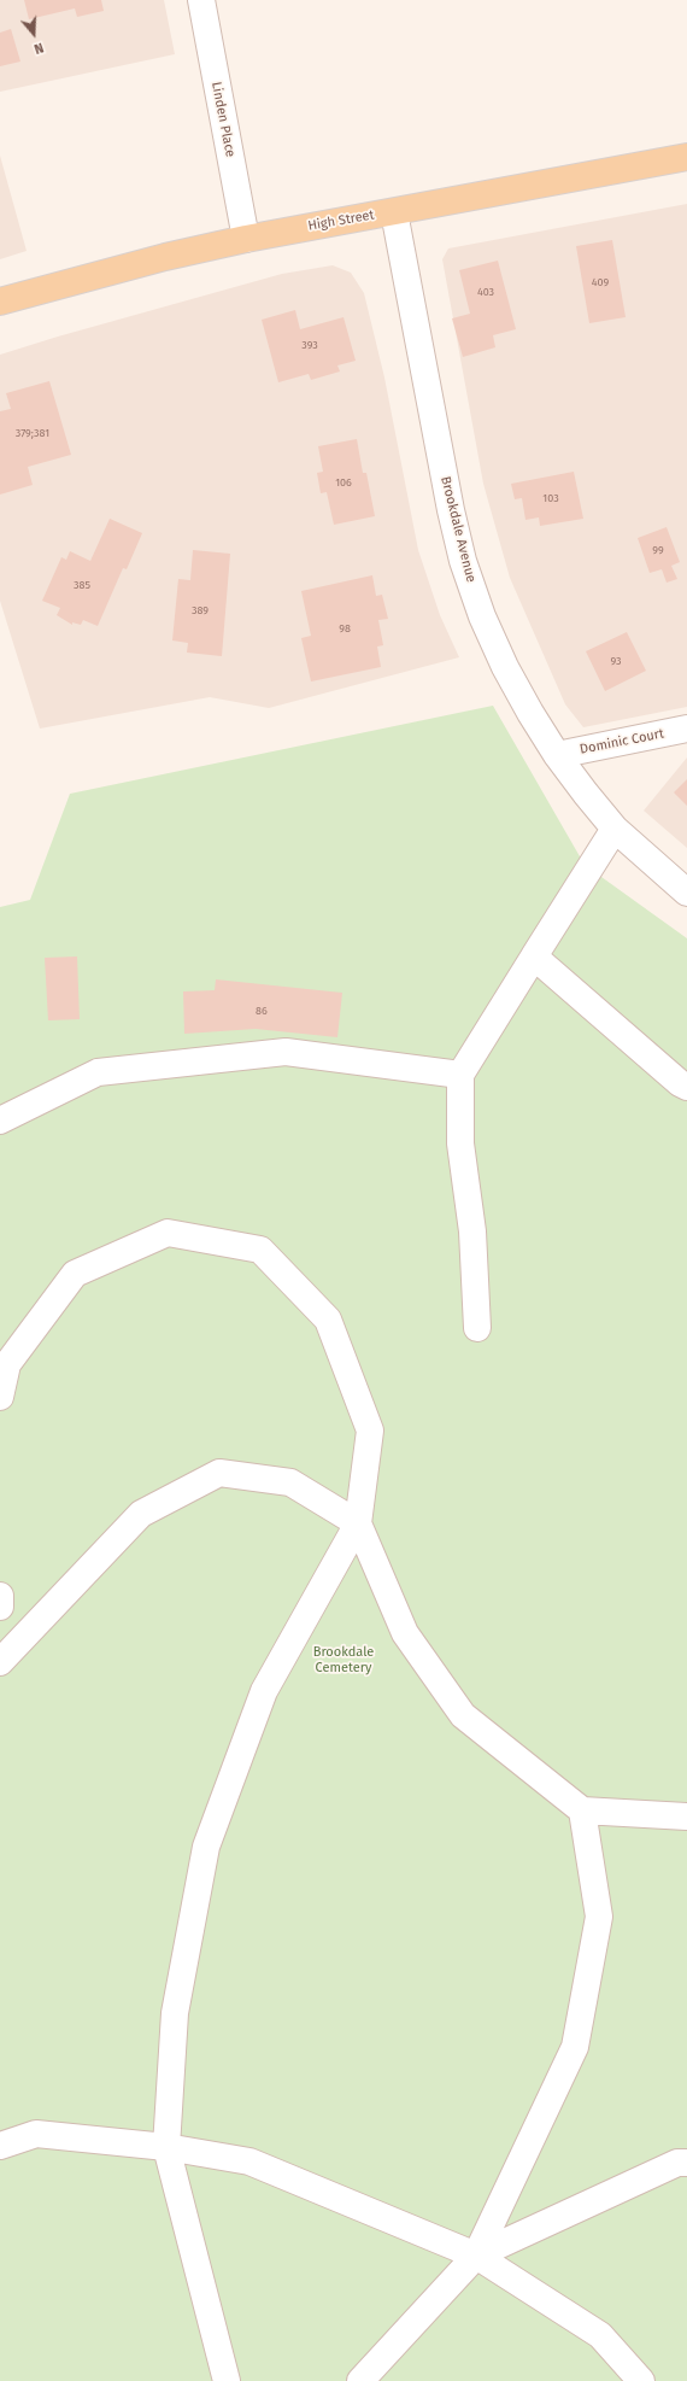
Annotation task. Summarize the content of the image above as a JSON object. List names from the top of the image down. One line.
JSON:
{"streets":{"main road":["High Street"],"street":["Linden Place","Brookdale Avenue","Dominic Court"]},"crossings":[["Linden Place","High Street"],["High Street","Brookdale Avenue"],["Brookdale Avenue","Dominic Court"]],"parks":["Brookdale Cemetery"],"house_numbers":["409","403","393","379;381","106","103","99","385","389","98","93","86"],"north":"bottom"}
